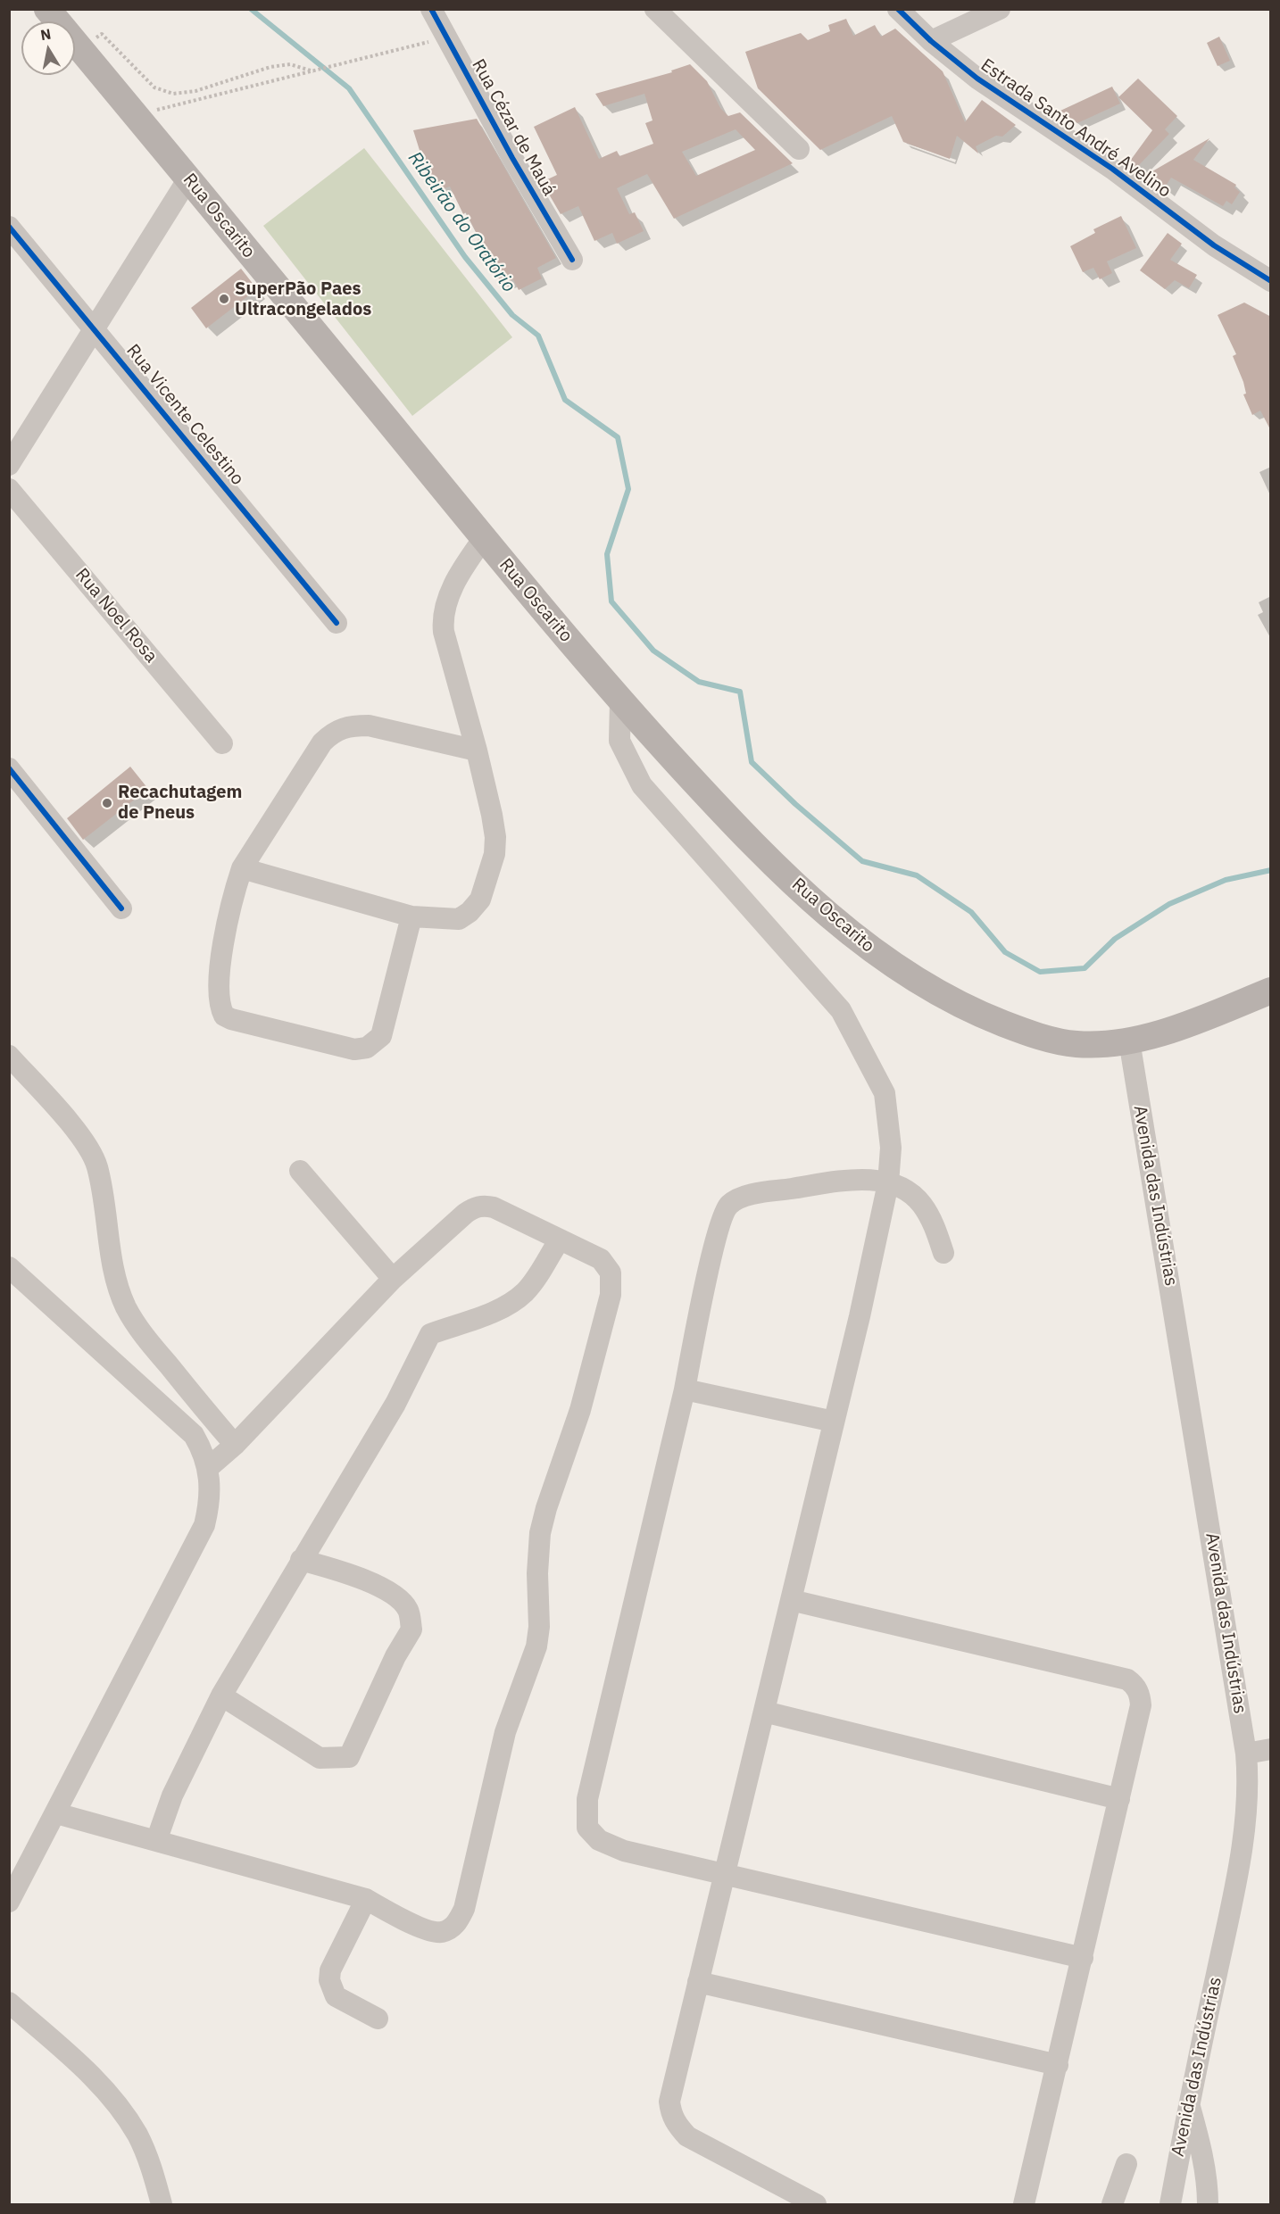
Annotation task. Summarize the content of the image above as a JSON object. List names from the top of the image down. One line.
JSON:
{"streets":{"main road":["Rua Oscarito"],"street":["Rua Cézar de Mauá","Estrada Santo André Avelino","Rua Vicente Celestino","Rua Noel Rosa","Avenida das Indústrias"]},"crossings":[["Rua Oscarito","Avenida das Indústrias"]],"water":["Ribeirão do Oratório"],"places":["SuperPão Paes Ultracongelados","Recachutagem de Pneus"],"north":"top"}
